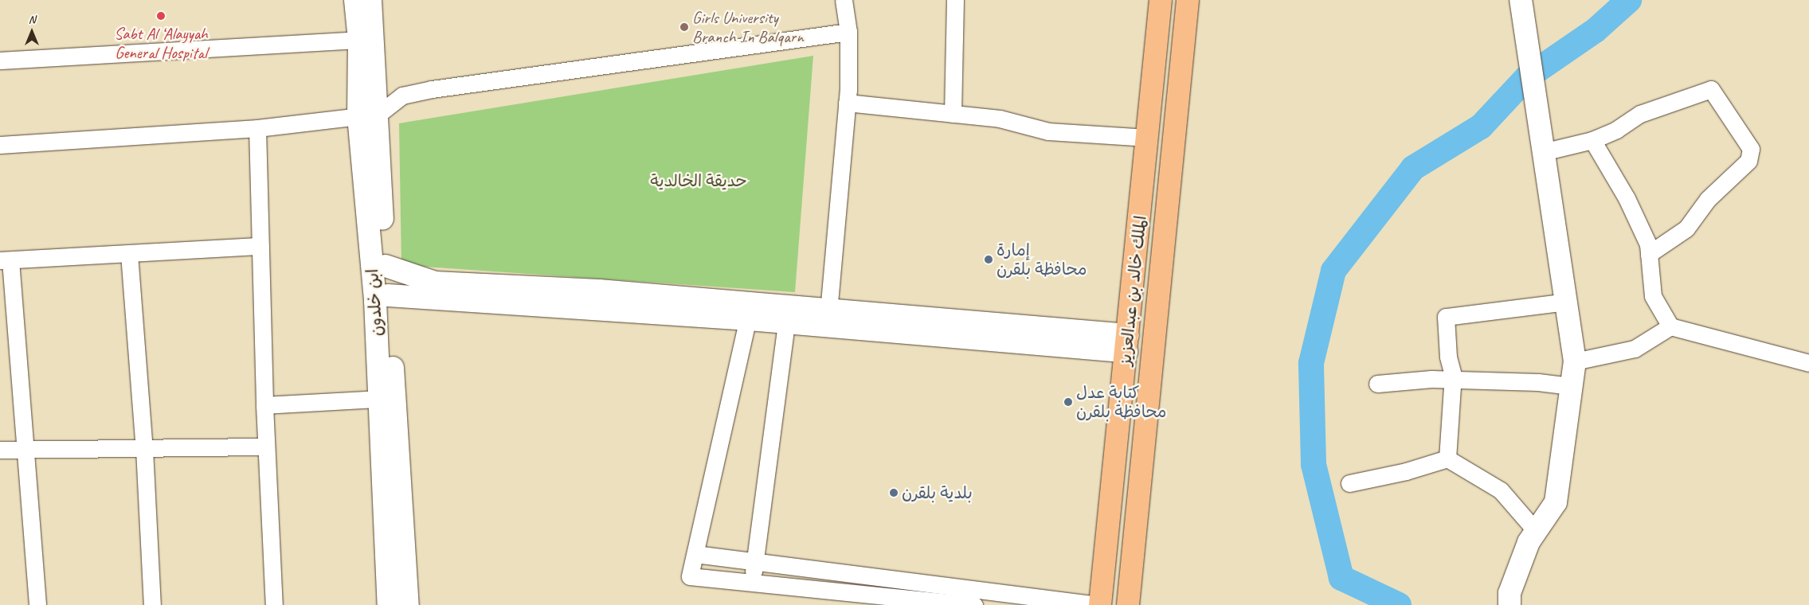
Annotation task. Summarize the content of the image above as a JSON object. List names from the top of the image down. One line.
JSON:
{"streets":{"highway":["الملك خالد بن عبدالعزيز"],"street":["ابن خلدون"]},"parks":["حديقة الخالدية"],"places":["Sabt Al ‘Alayyah General Hospital","Girls University Branch In Balqarn","إمارة محافظة بلقرن","كتابة عدل محافظة بلقرن","بلدية بلقرن"],"north":"top"}
